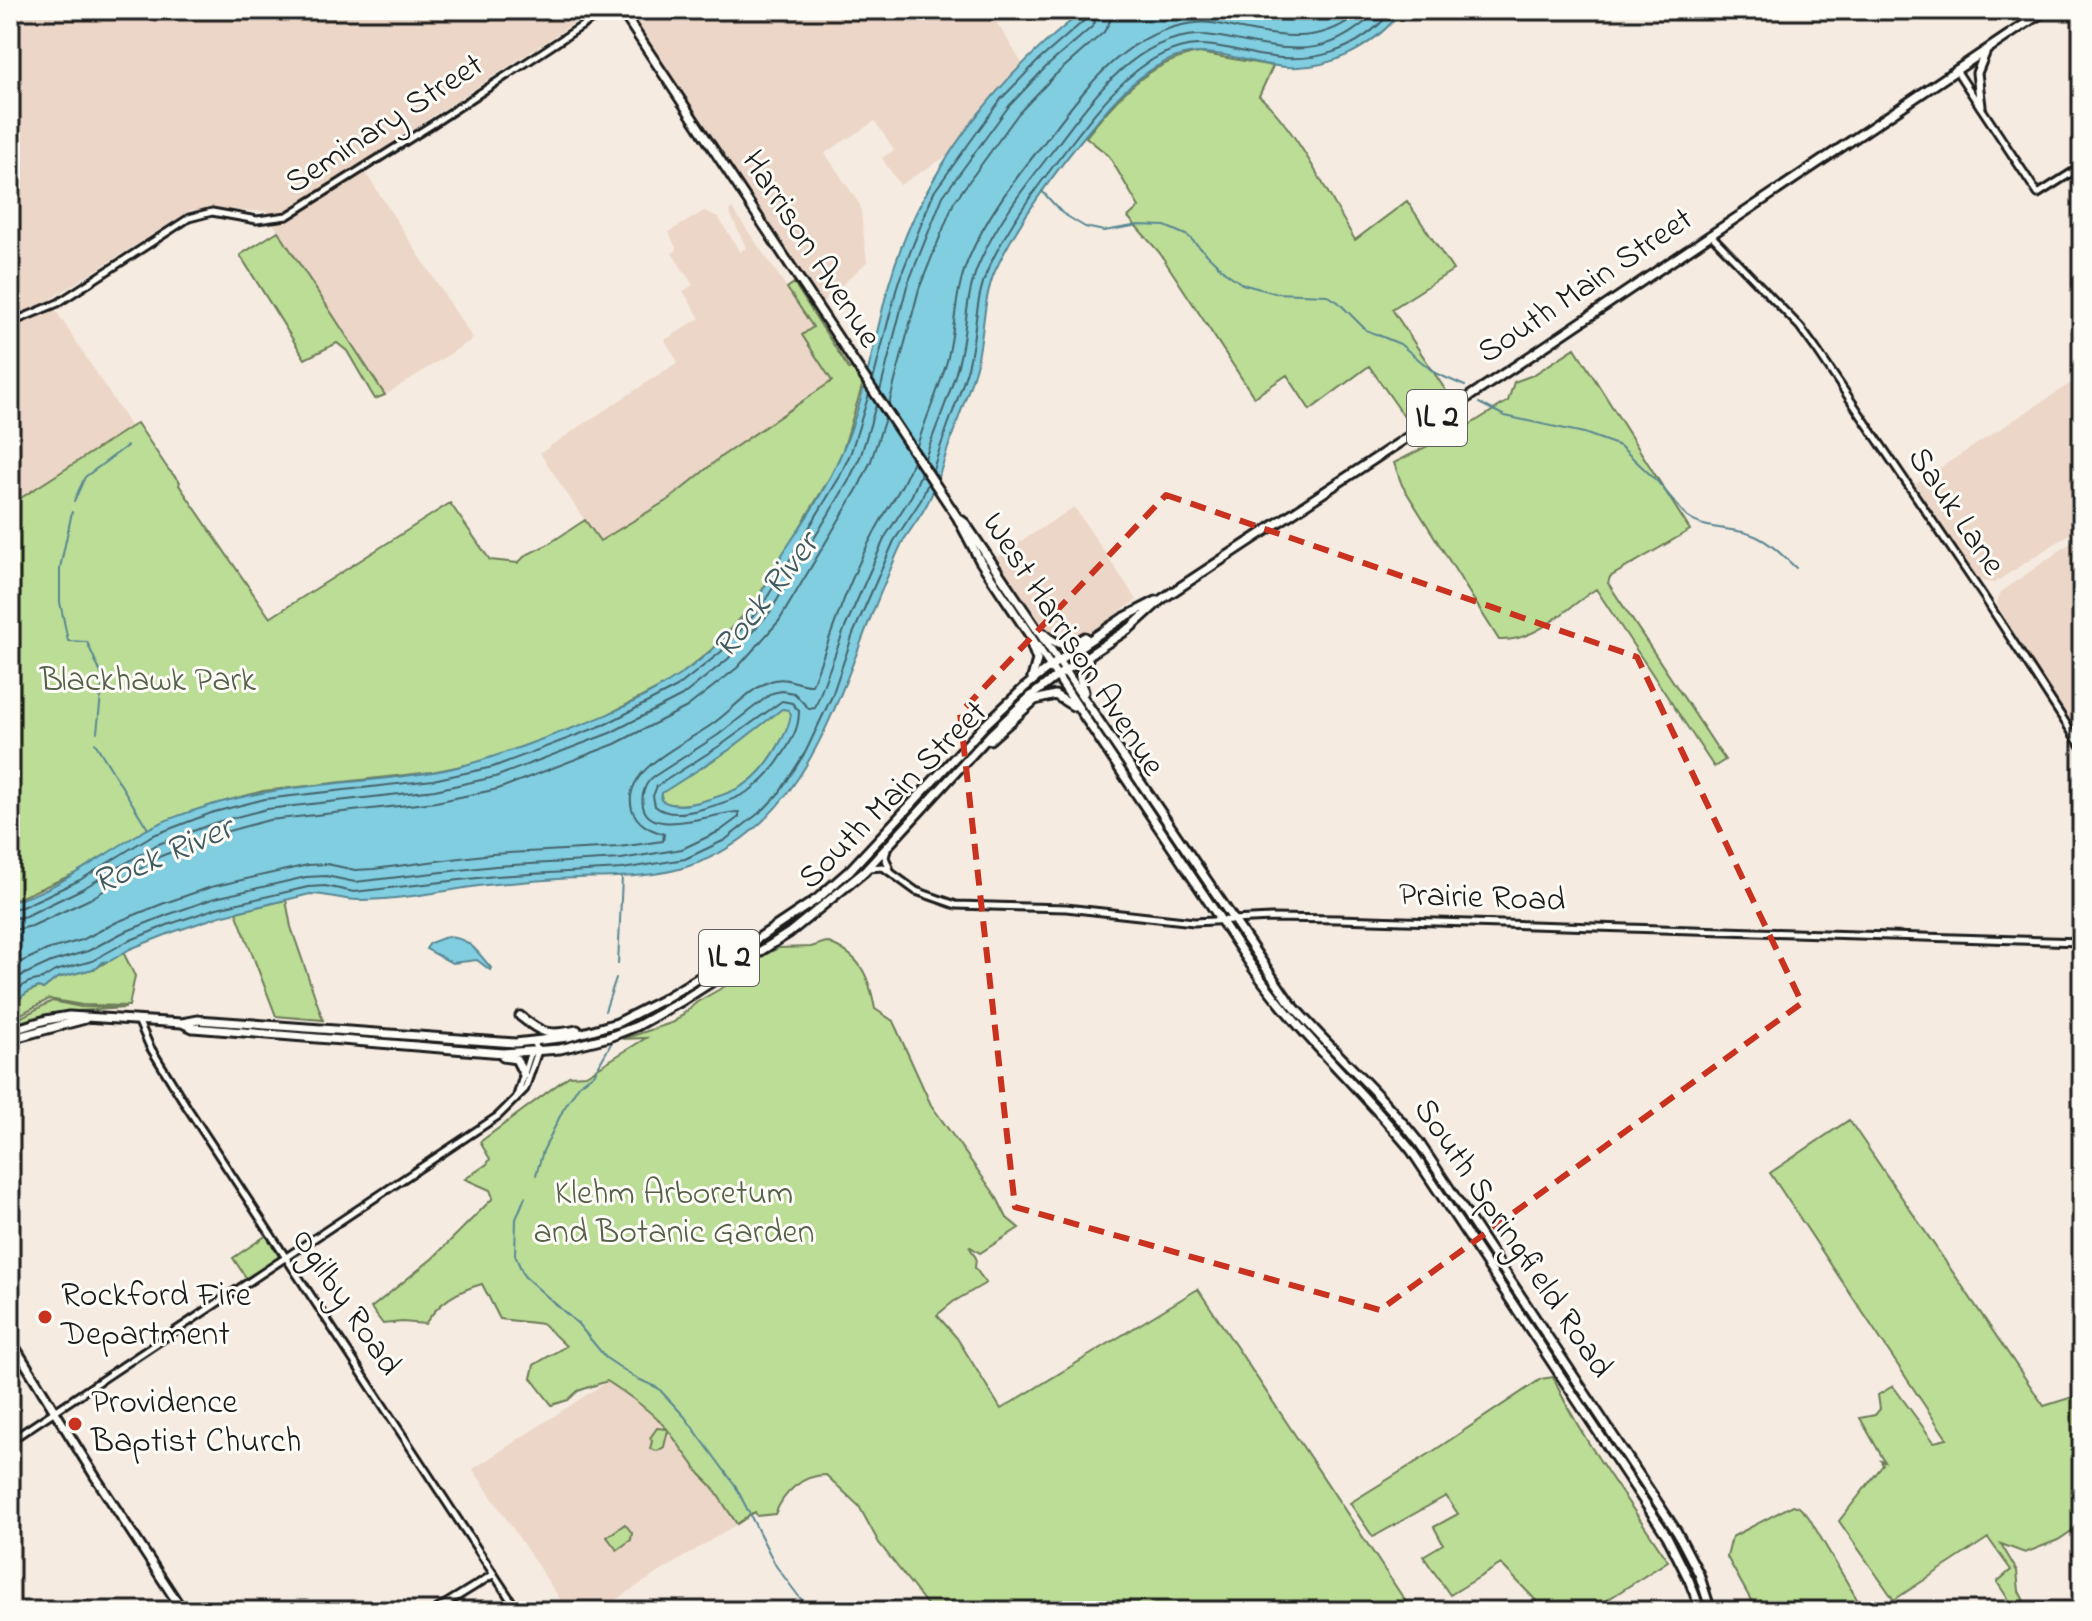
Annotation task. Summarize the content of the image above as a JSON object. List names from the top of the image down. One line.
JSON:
{"streets":{"main road":["Harrison Avenue","South Main Street","IL 2","West Harrison Avenue","South Springfield Road"],"street":["Seminary Street","Sauk Lane","Prairie Road","Ogilby Road"]},"crossings":[["Harrison Avenue","West Harrison Avenue"],["South Main Street","Sauk Lane"],["South Main Street","West Harrison Avenue"],["South Main Street","Prairie Road"],["South Main Street","Ogilby Road"],["West Harrison Avenue","Prairie Road"],["West Harrison Avenue","South Springfield Road"],["Prairie Road","South Springfield Road"]],"water":["Rock River"],"parks":["Blackhawk Park","Klehm Arboretum and Botanic Garden"],"places":["Rockford Fire Department","Providence Baptist Church"]}
